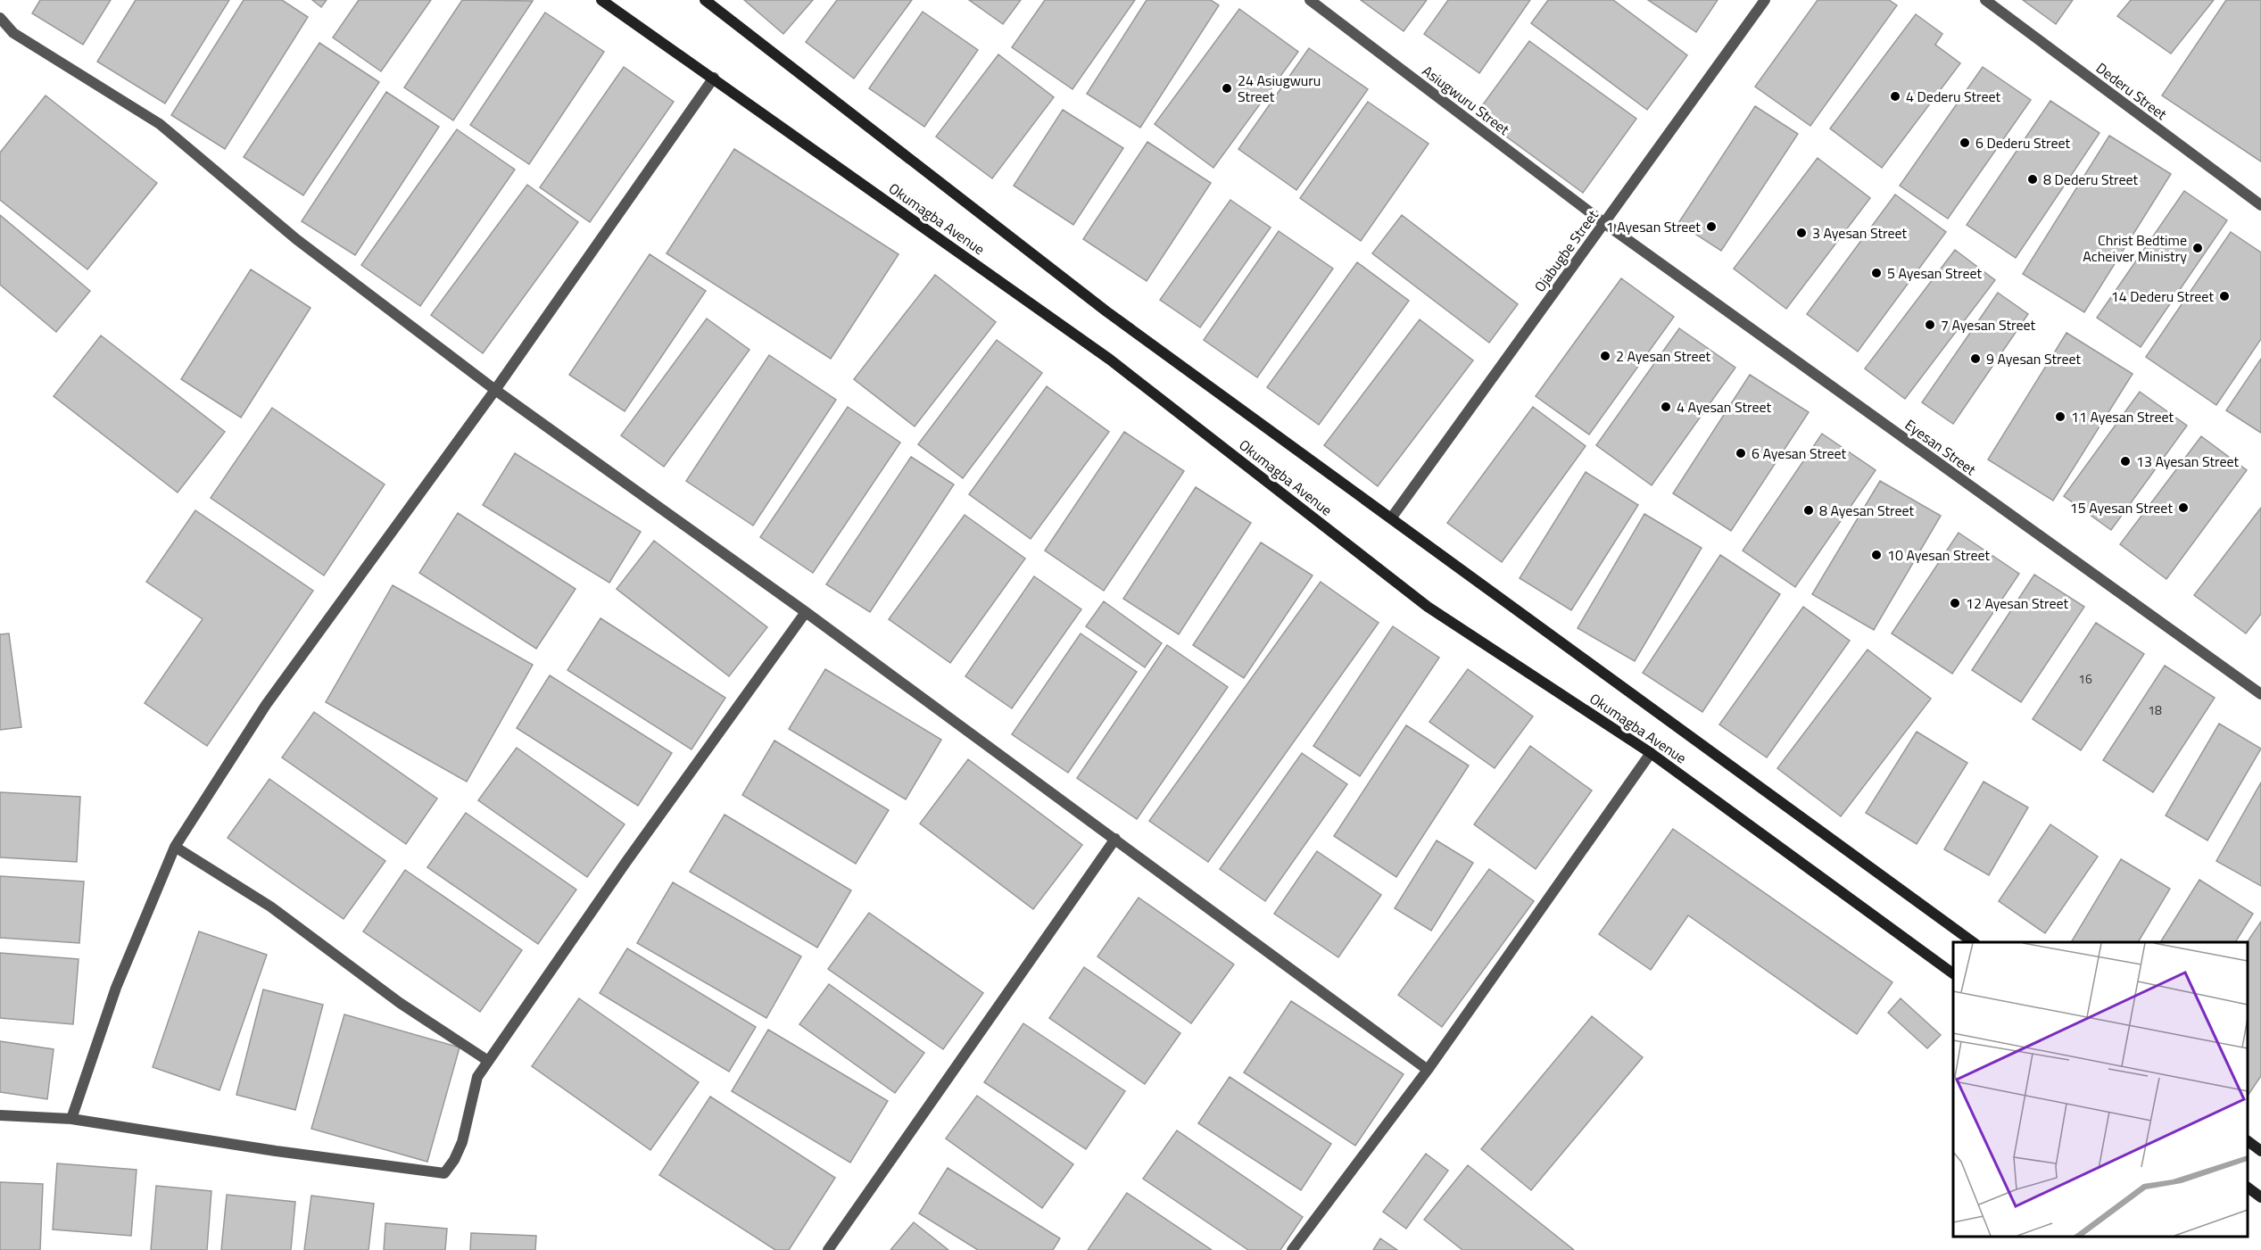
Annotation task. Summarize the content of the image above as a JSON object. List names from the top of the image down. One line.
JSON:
{"streets":{"main road":["Okumagba Avenue"],"street":["Dederu Street","Asiugwuru Street","Ojabugbe Street","Eyesan Street"]},"crossings":[["Asiugwuru Street","Ojabugbe Street"],["Asiugwuru Street","Eyesan Street"],["Okumagba Avenue","Ojabugbe Street"],["Ojabugbe Street","Eyesan Street"]],"places":["24 Asiugwuru Street","4 Dederu Street","6 Dederu Street","8 Dederu Street","1 Ayesan Street","3 Ayesan Street","Christ Bedtime Acheiver Ministry","5 Ayesan Street","14 Dederu Street","7 Ayesan Street","2 Ayesan Street","9 Ayesan Street","4 Ayesan Street","11 Ayesan Street","6 Ayesan Street","13 Ayesan Street","15 Ayesan Street","8 Ayesan Street","10 Ayesan Street","12 Ayesan Street"],"house_numbers":["16","18"]}
